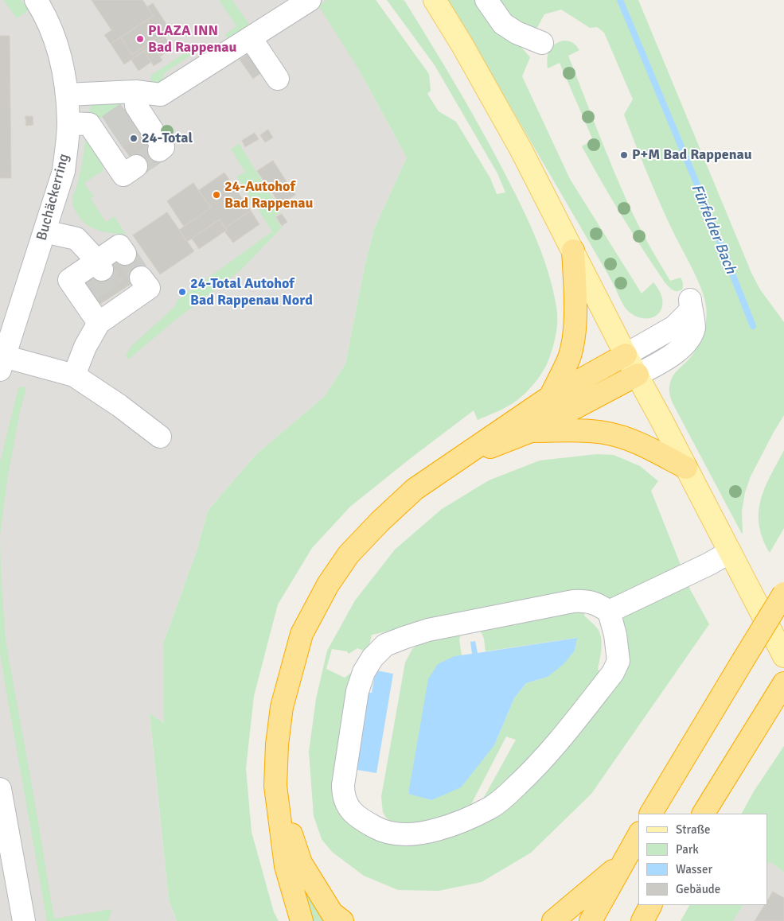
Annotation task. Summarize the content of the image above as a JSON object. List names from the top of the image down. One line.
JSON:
{"streets":{"street":["Buchäckerring"]},"water":["Fürfelder Bach"],"places":["PLAZA INN Bad Rappenau","24-Total","P+M Bad Rappenau","24-Autohof Bad Rappenau","24-Total Autohof Bad Rappenau Nord"],"legend":["Straße","Park","Wasser","Gebäude"]}
